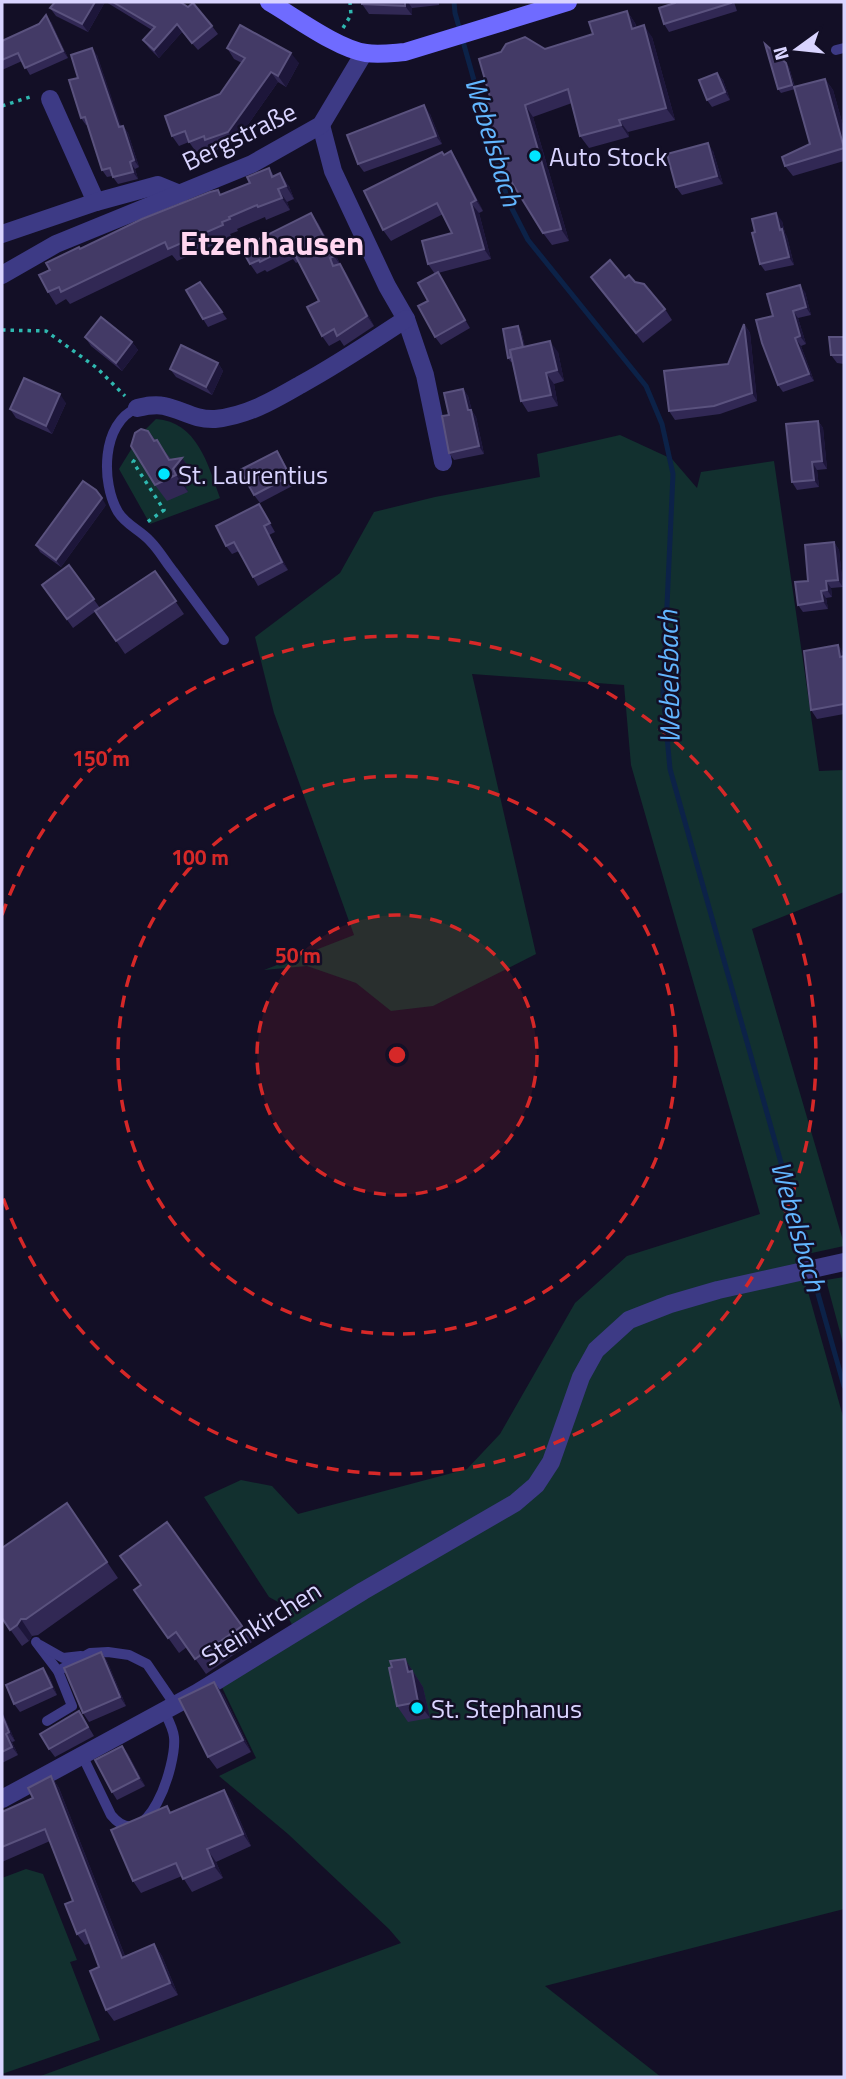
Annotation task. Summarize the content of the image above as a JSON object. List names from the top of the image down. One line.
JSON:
{"streets":{"street":["Bergstraße","Steinkirchen"]},"districts":["Etzenhausen"],"water":["Webelsbach"],"places":["Auto Stock","St. Laurentius","St. Stephanus"],"north":"left","rings":["150 m","100 m","50 m"]}
